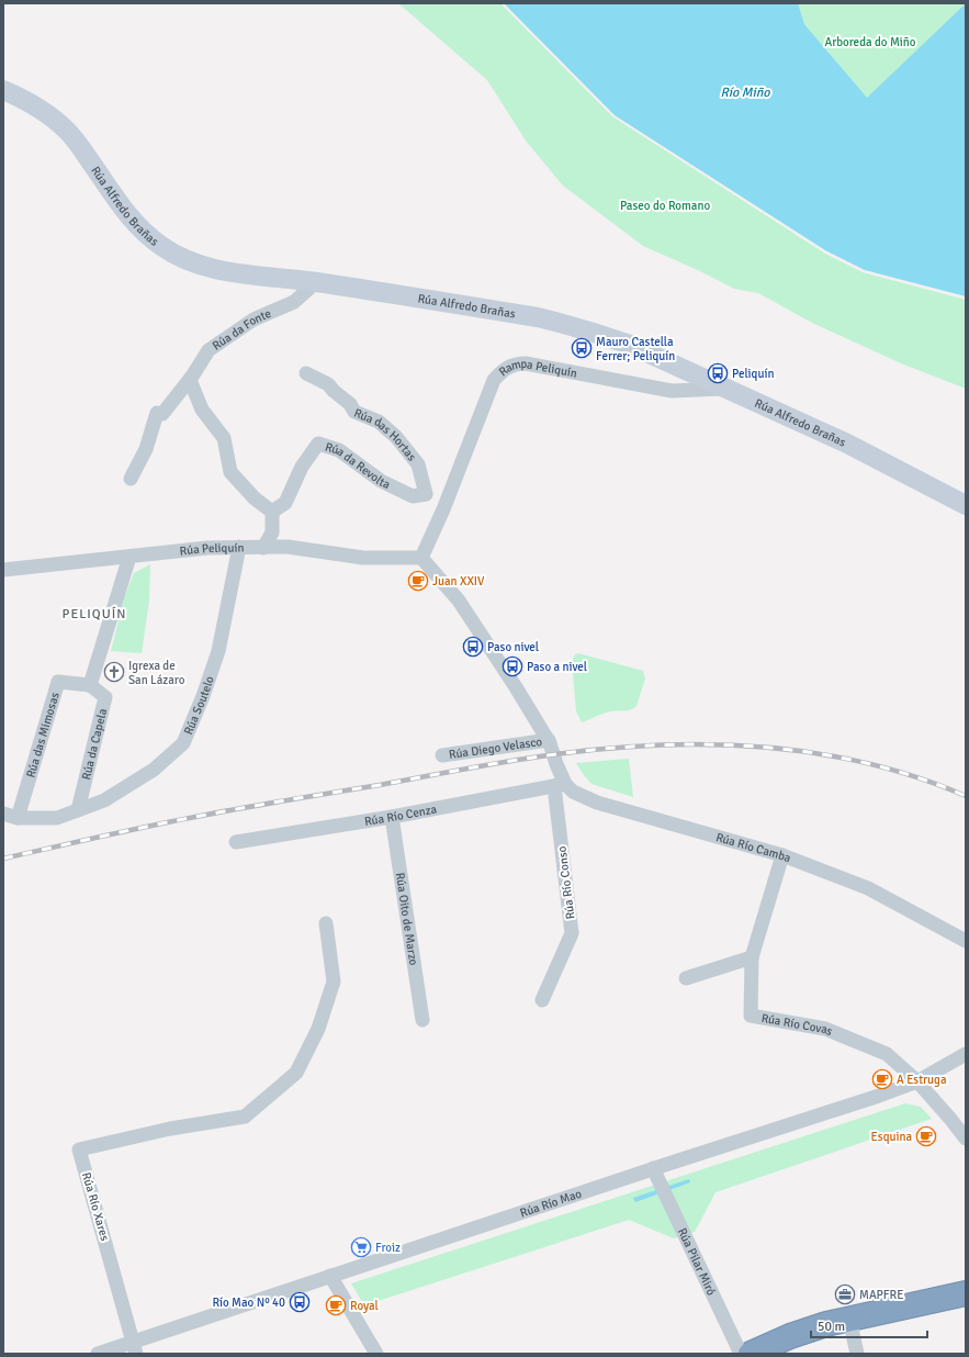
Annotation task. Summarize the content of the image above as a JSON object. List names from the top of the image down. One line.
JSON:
{"streets":{"street":["Rúa Alfredo Brañas","Rúa da Fonte","Rampa Peliquín","Rúa das Hortas","Rúa da Revolta","Rúa Peliquín","Rúa Soutelo","Rúa das Mimosas","Rúa da Capela","Rúa Diego Velasco","Rúa Río Cenza","Rúa Río Camba","Rúa Río Conso","Rúa Oito de Marzo","Rúa Río Covas","Rúa Río Mao","Rúa Río Xares","Rúa Pilar Miró"]},"crossings":[["Rúa Alfredo Brañas","Rúa da Fonte"],["Rúa Alfredo Brañas","Rampa Peliquín"],["Rampa Peliquín","Rúa Peliquín"],["Rúa das Hortas","Rúa da Revolta"],["Rúa Peliquín","Rúa Soutelo"],["Rúa Soutelo","Rúa das Mimosas"],["Rúa Soutelo","Rúa da Capela"],["Rúa das Mimosas","Rúa da Capela"],["Rúa Río Cenza","Rúa Río Camba"],["Rúa Río Cenza","Rúa Río Conso"],["Rúa Río Cenza","Rúa Oito de Marzo"],["Rúa Río Camba","Rúa Río Conso"],["Rúa Río Camba","Rúa Río Covas"],["Rúa Río Covas","Rúa Río Mao"],["Rúa Río Mao","Rúa Río Xares"],["Rúa Río Mao","Rúa Pilar Miró"]],"districts":["PELIQUÍN"],"water":["Río Miño"],"parks":["Arboreda do Miño","Paseo do Romano"],"places":{"bus stop":["Mauro Castella Ferrer; Peliquín","Peliquín","Paso nivel","Paso a nivel","Río Mao Nº 40"],"cafe":["Juan XXIV","A Estruga","Esquina","Royal"],"church":["Igrexa de San Lázaro"],"supermarket":["Froiz"],"office":["MAPFRE"]},"scale_bar":"50 m"}
